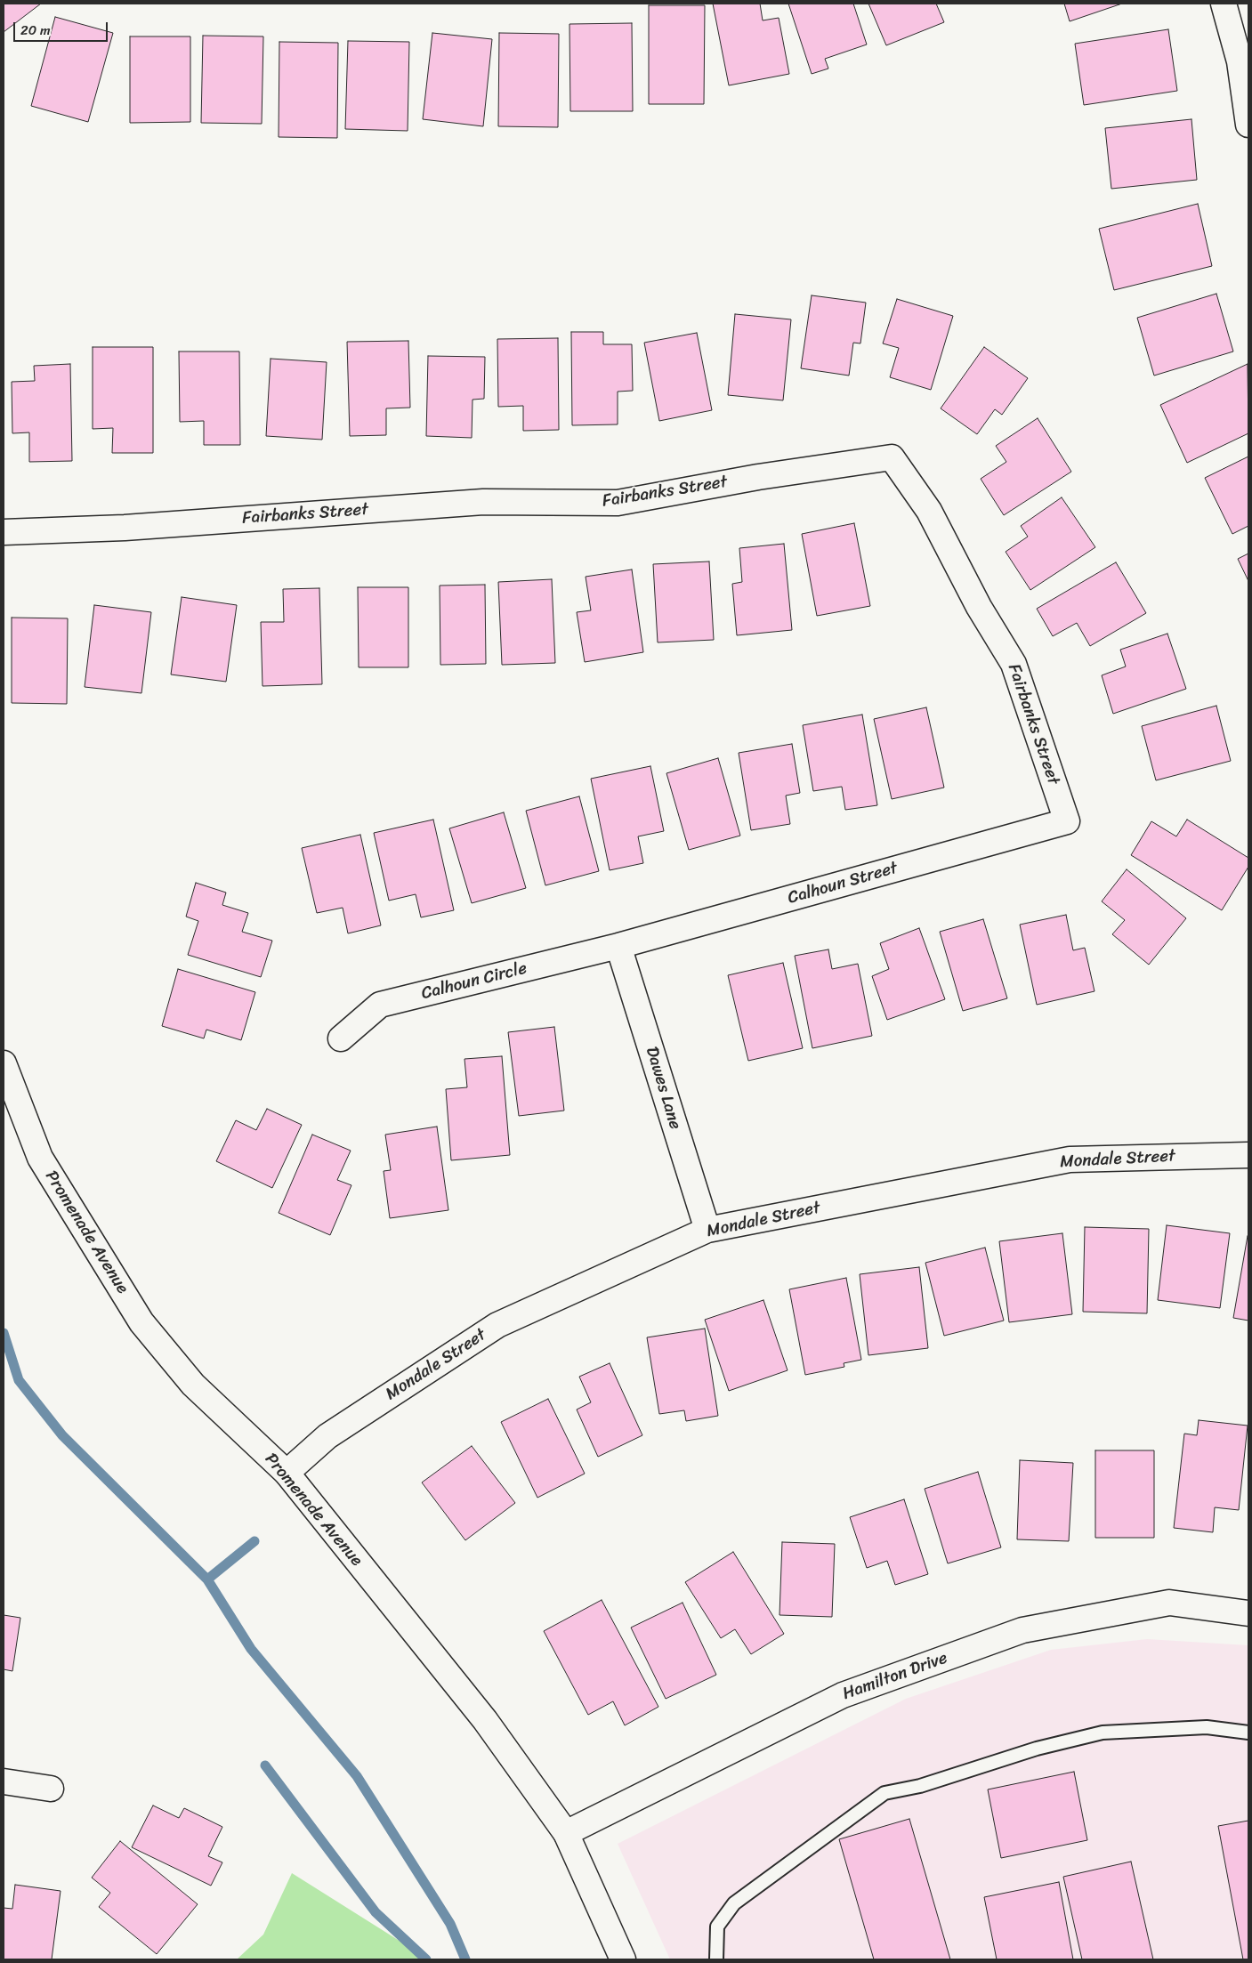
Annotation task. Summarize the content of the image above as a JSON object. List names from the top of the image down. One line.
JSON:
{"streets":{"street":["Fairbanks Street","Calhoun Street","Calhoun Circle","Dawes Lane","Mondale Street","Promenade Avenue","Hamilton Drive"]},"crossings":[["Fairbanks Street","Calhoun Street"],["Calhoun Street","Calhoun Circle"],["Calhoun Street","Dawes Lane"],["Calhoun Circle","Dawes Lane"],["Dawes Lane","Mondale Street"],["Mondale Street","Promenade Avenue"],["Promenade Avenue","Hamilton Drive"]],"scale_bar":"20 m"}
